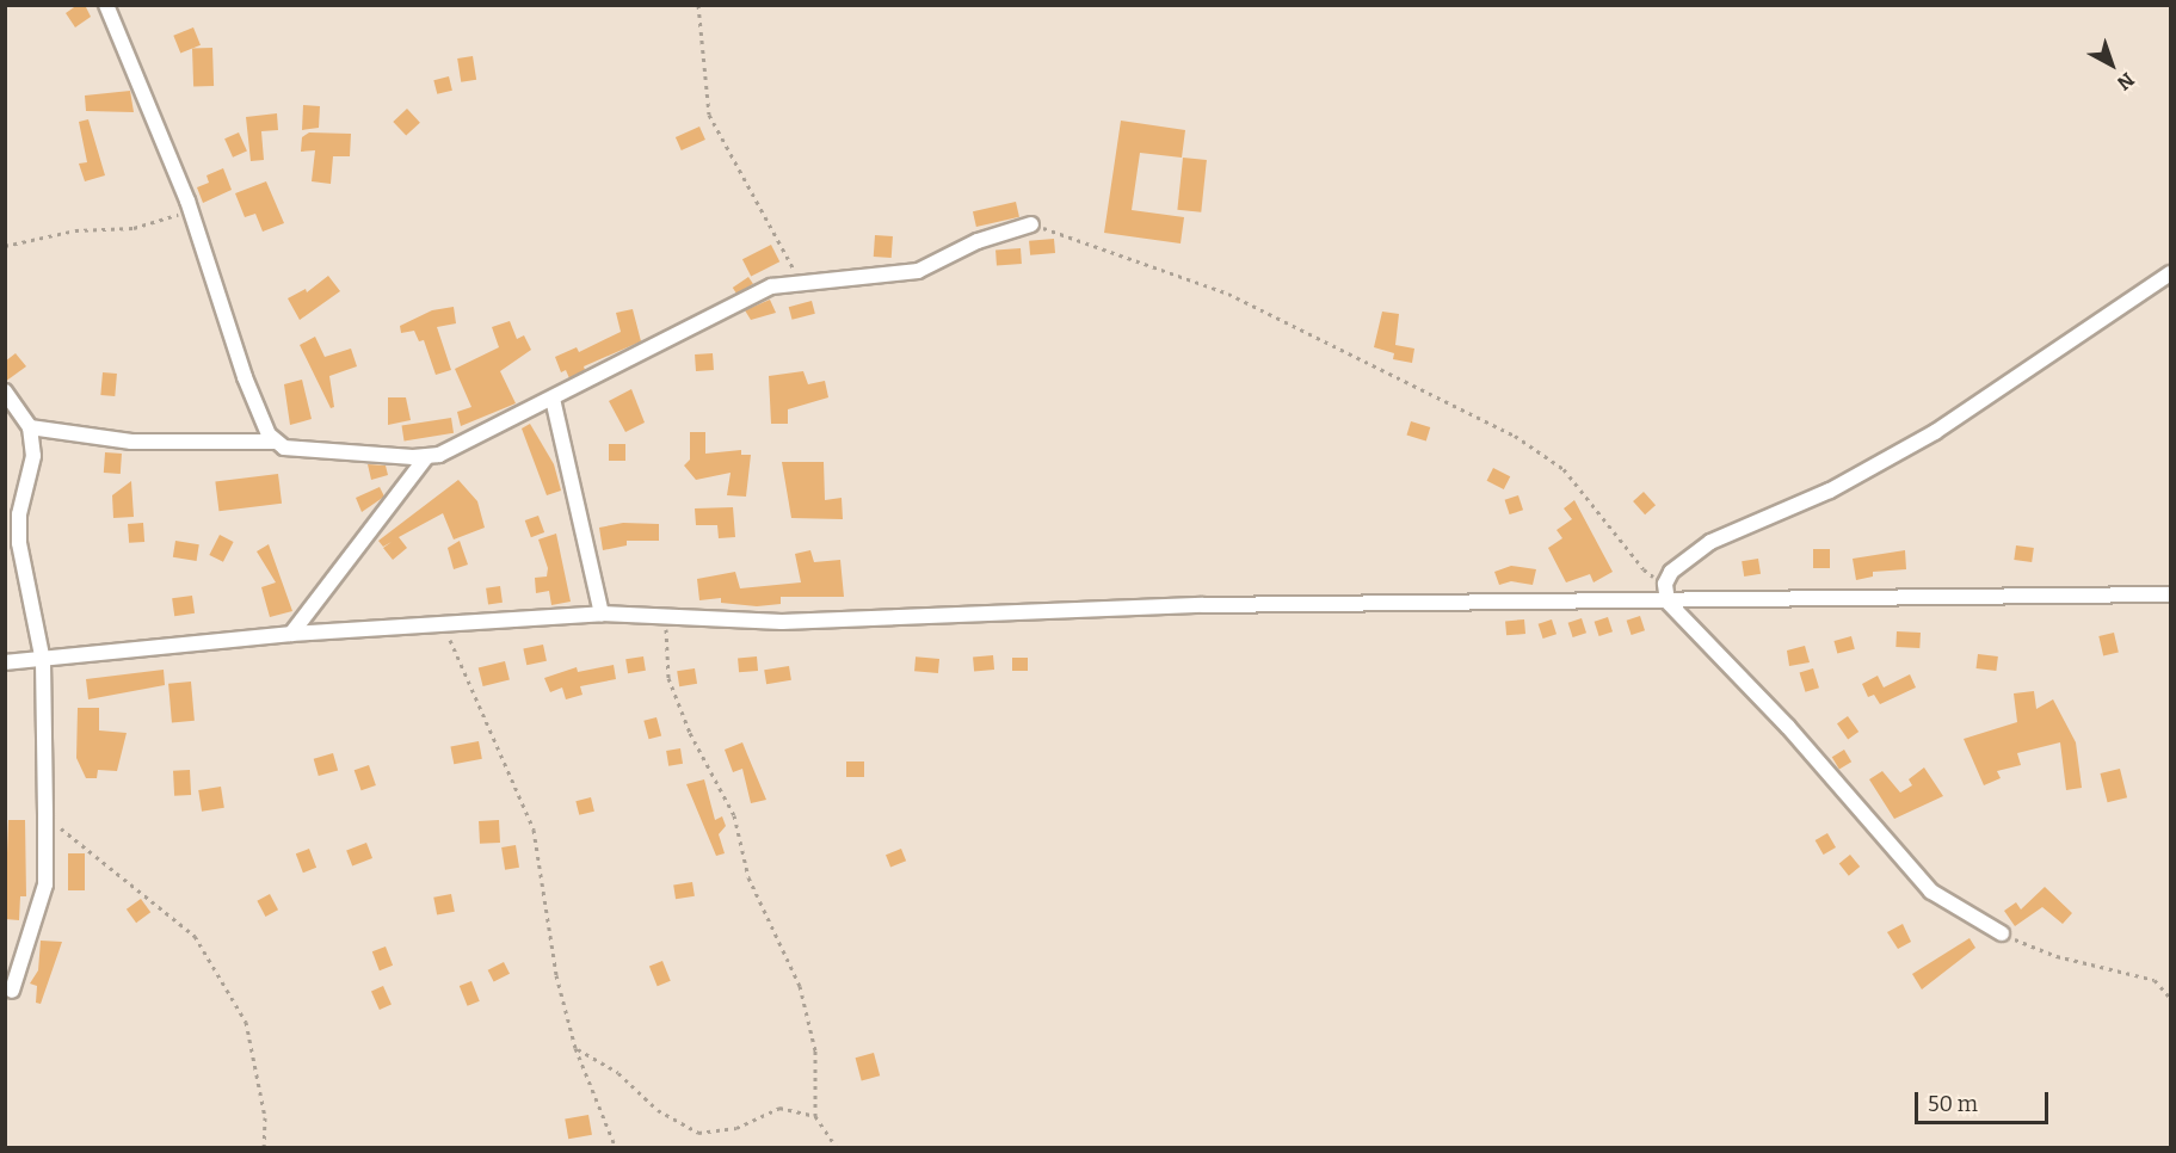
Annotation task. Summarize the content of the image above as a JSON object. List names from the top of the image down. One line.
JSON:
{"scale_bar":"50 m","north":"bottom right"}
